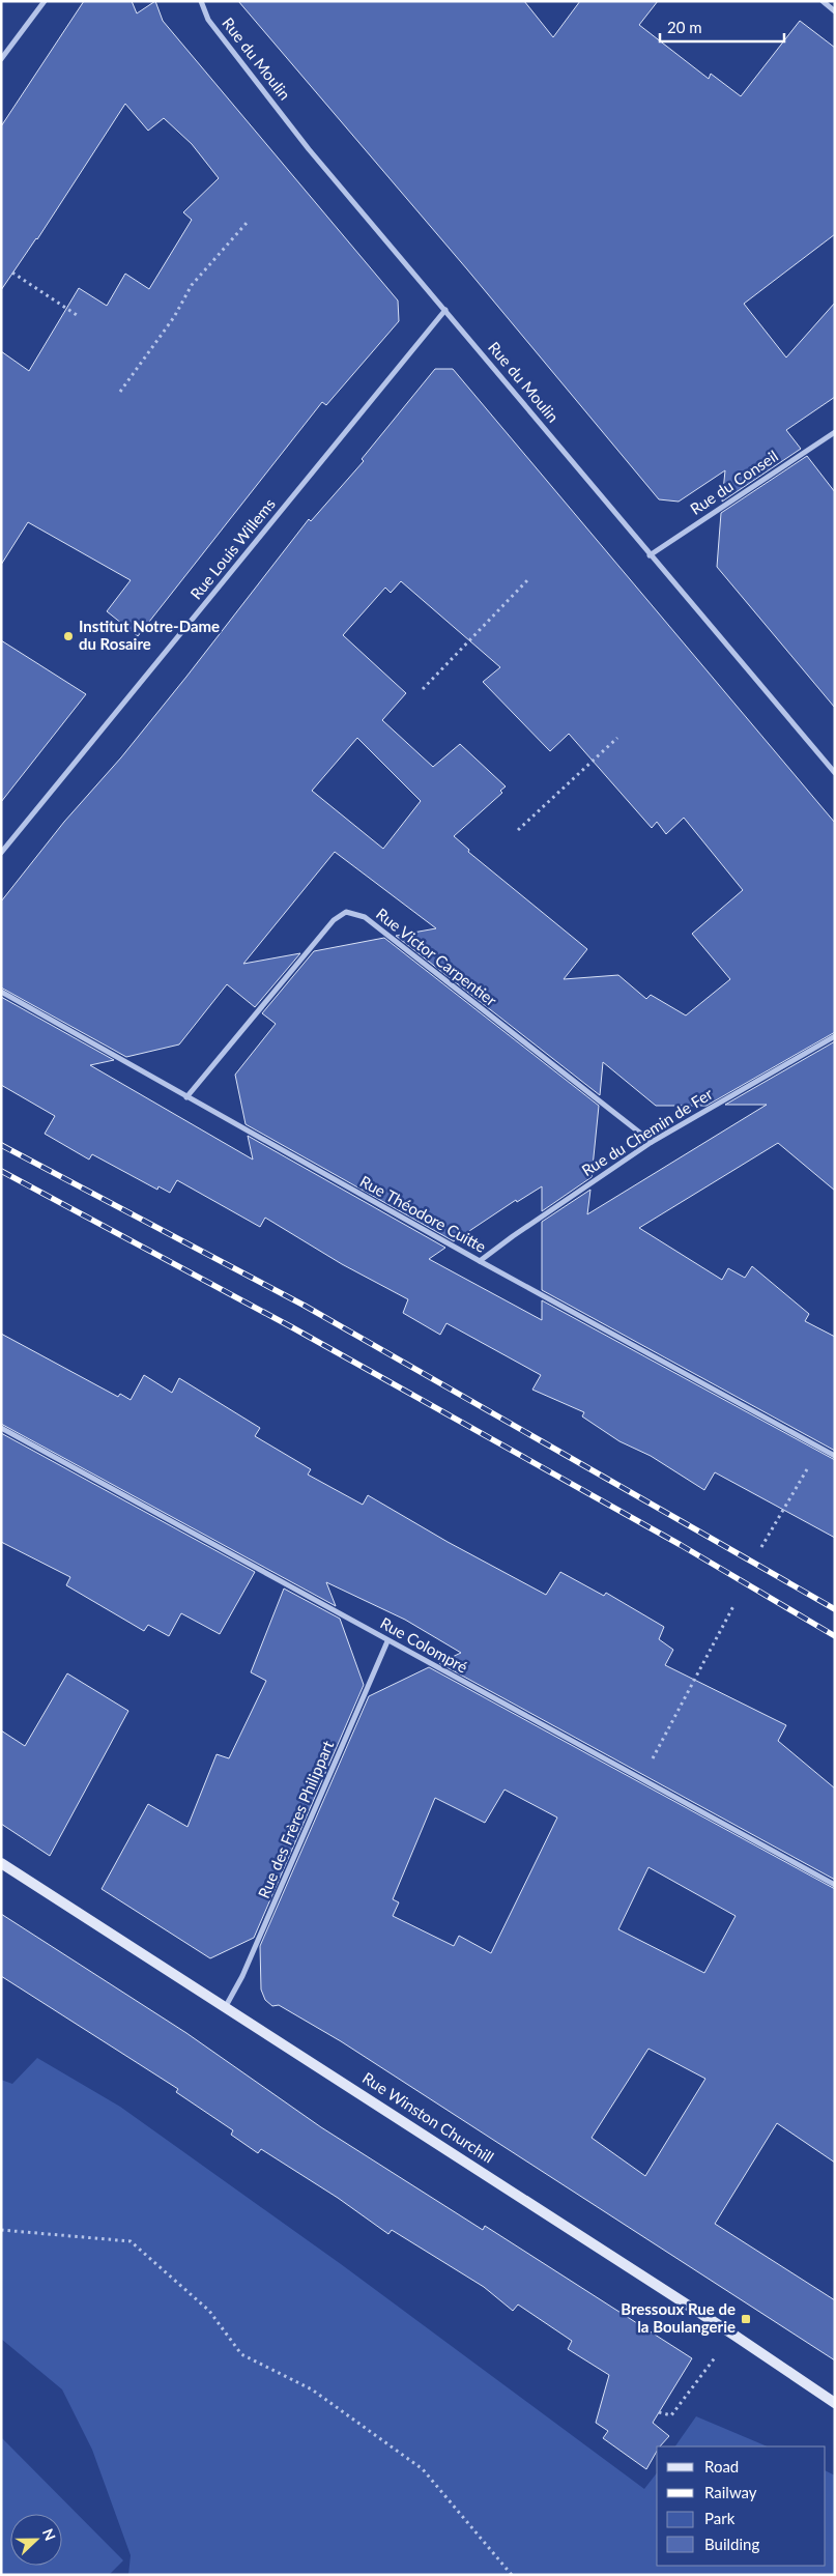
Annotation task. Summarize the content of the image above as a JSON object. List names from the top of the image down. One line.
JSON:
{"streets":{"main road":["Rue Winston Churchill"],"street":["Rue du Moulin","Rue du Conseil","Rue Louis Willems","Rue Victor Carpentier","Rue du Chemin de Fer","Rue Théodore Cuitte","Rue Colompré","Rue des Frères Philippart"]},"crossings":[["Rue du Moulin","Rue du Conseil"],["Rue du Moulin","Rue Louis Willems"],["Rue Victor Carpentier","Rue du Chemin de Fer"],["Rue Victor Carpentier","Rue Théodore Cuitte"],["Rue du Chemin de Fer","Rue Théodore Cuitte"],["Rue Colompré","Rue des Frères Philippart"],["Rue des Frères Philippart","Rue Winston Churchill"]],"places":{"other":["Institut Notre-Dame du Rosaire"],"transit":["Bressoux Rue de la Boulangerie"]},"legend":["Road","Railway","Park","Building"],"scale_bar":"20 m","north":"right"}
